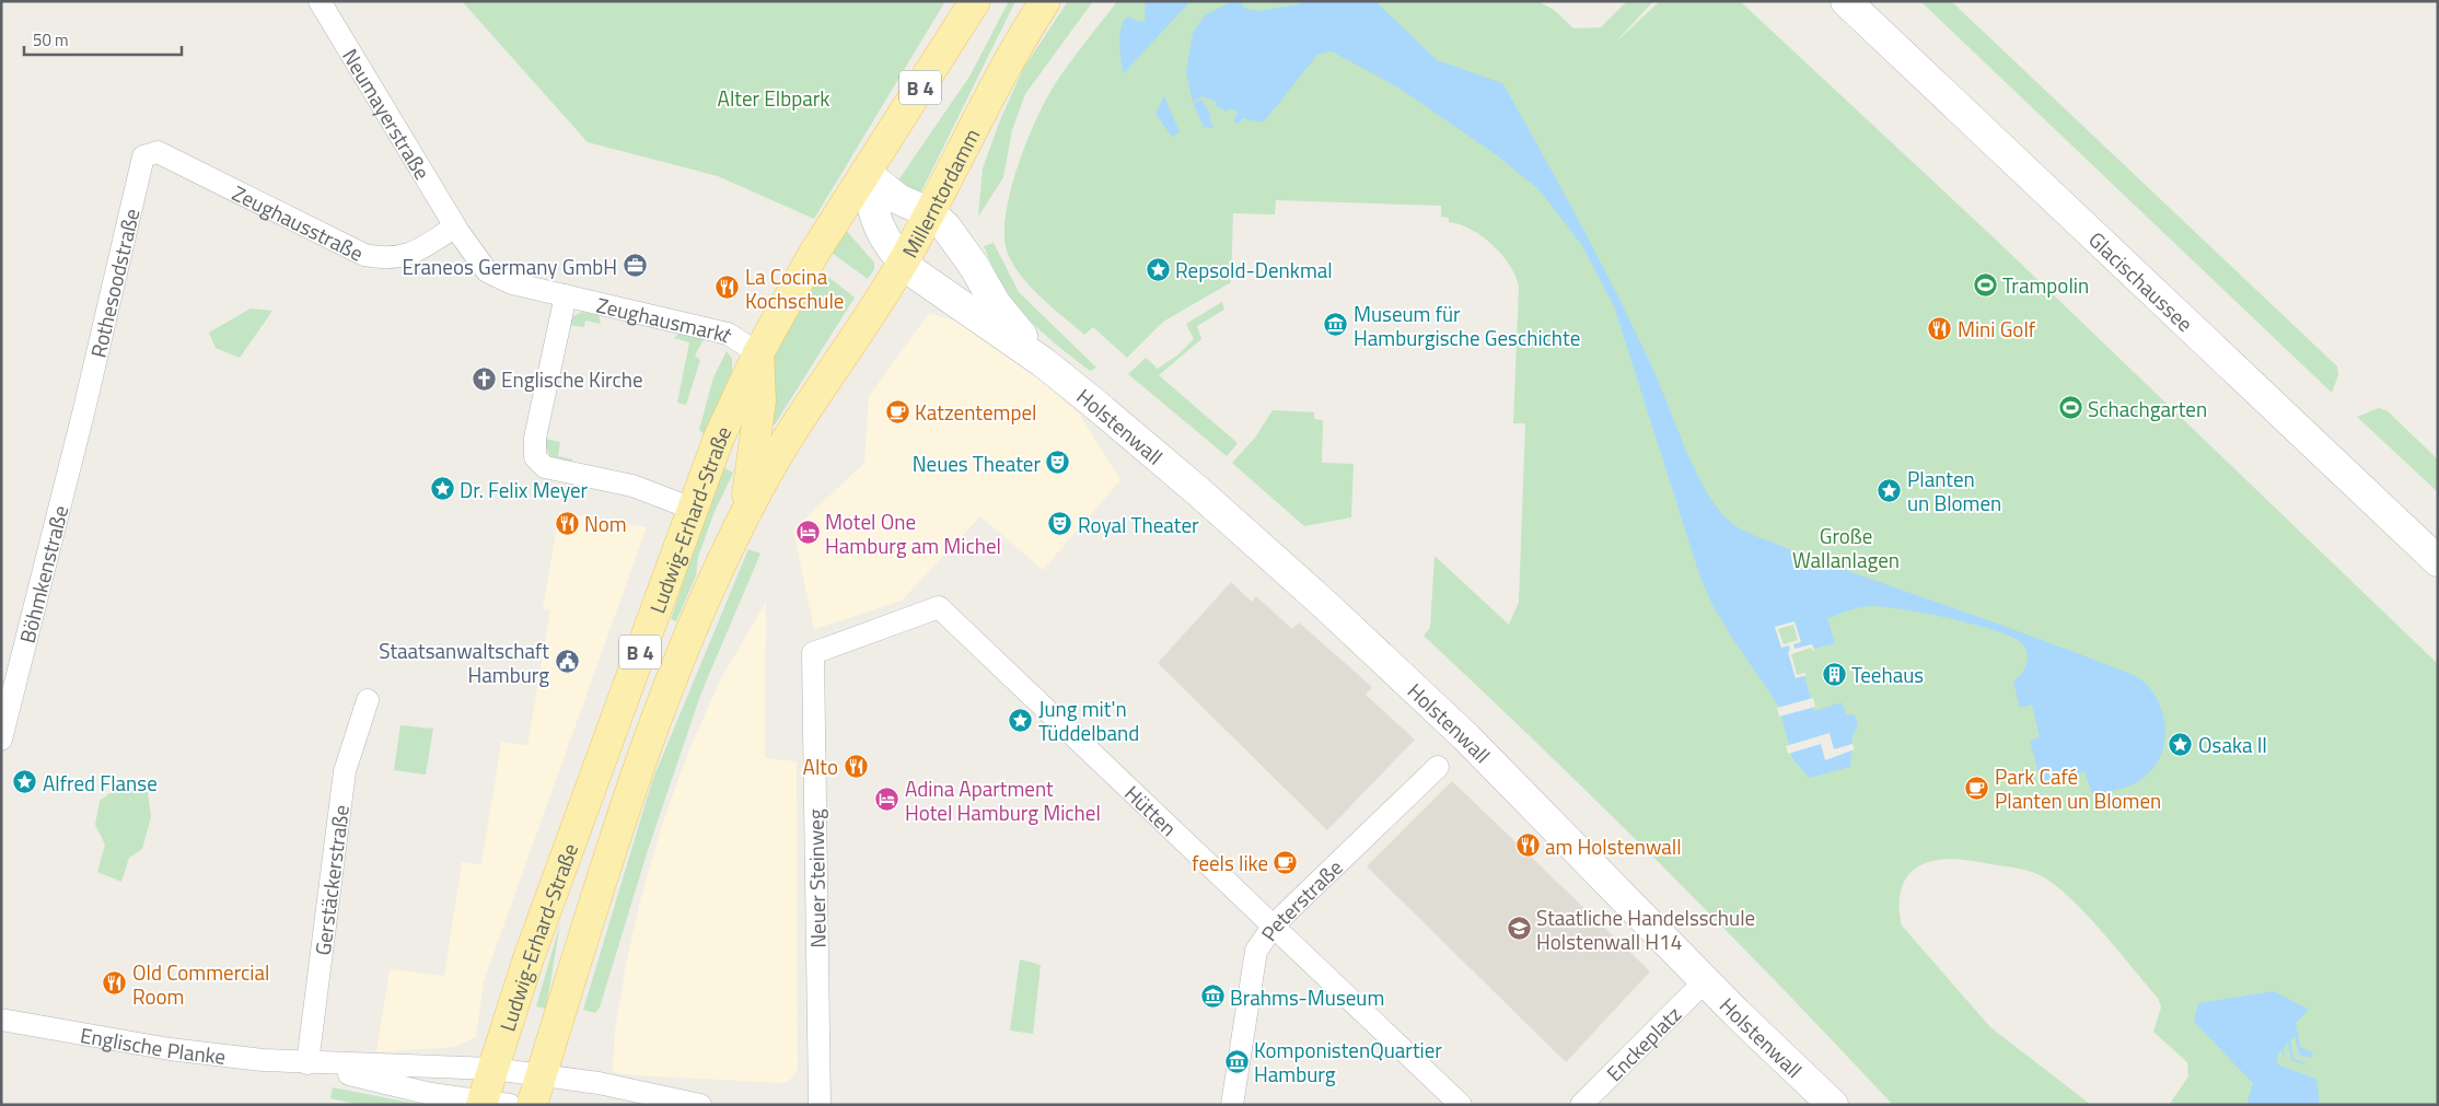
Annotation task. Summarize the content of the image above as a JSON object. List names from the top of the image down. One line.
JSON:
{"streets":{"main road":["B 4","Millerntordamm","Glacischaussee","Holstenwall","Ludwig-Erhard-Straße"],"street":["Neumayerstraße","Zeughausstraße","Rothesoodstraße","Zeughausmarkt","Böhmkenstraße","Hütten","Neuer Steinweg","Gerstäckerstraße","Peterstraße","Enckeplatz","Englische Planke"]},"crossings":[["B 4","Millerntordamm"],["B 4","Holstenwall"],["B 4","Ludwig-Erhard-Straße"],["Neumayerstraße","Zeughausstraße"],["Neumayerstraße","Zeughausmarkt"],["Millerntordamm","Holstenwall"],["Millerntordamm","Ludwig-Erhard-Straße"],["Zeughausstraße","Rothesoodstraße"],["Zeughausstraße","Zeughausmarkt"],["Rothesoodstraße","Böhmkenstraße"],["Zeughausmarkt","Ludwig-Erhard-Straße"],["Holstenwall","Ludwig-Erhard-Straße"],["Holstenwall","Enckeplatz"],["Ludwig-Erhard-Straße","Englische Planke"],["Hütten","Neuer Steinweg"],["Hütten","Peterstraße"],["Gerstäckerstraße","Englische Planke"]],"parks":["Alter Elbpark","Große Wallanlagen"],"places":{"office":["Eraneos Germany GmbH"],"place":["Repsold-Denkmal","Dr. Felix Meyer","Planten un Blomen","Jung mit'n Tüddelband","Osaka II","Alfred Flanse"],"sports":["Trampolin","Schachgarten"],"restaurant":["La Cocina Kochschule","Mini Golf","Nom","Alto","am Holstenwall","Old Commercial Room"],"museum":["Museum für Hamburgische Geschichte","Brahms-Museum","KomponistenQuartier Hamburg"],"church":["Englische Kirche"],"cafe":["Katzentempel","Park Café Planten un Blomen","feels like"],"theatre":["Neues Theater","Royal Theater"],"hotel":["Motel One Hamburg am Michel","Adina Apartment Hotel Hamburg Michel"],"public building":["Staatsanwaltschaft Hamburg"],"building":["Teehaus"],"school or university":["Staatliche Handelsschule Holstenwall H14"]},"scale_bar":"50 m"}
